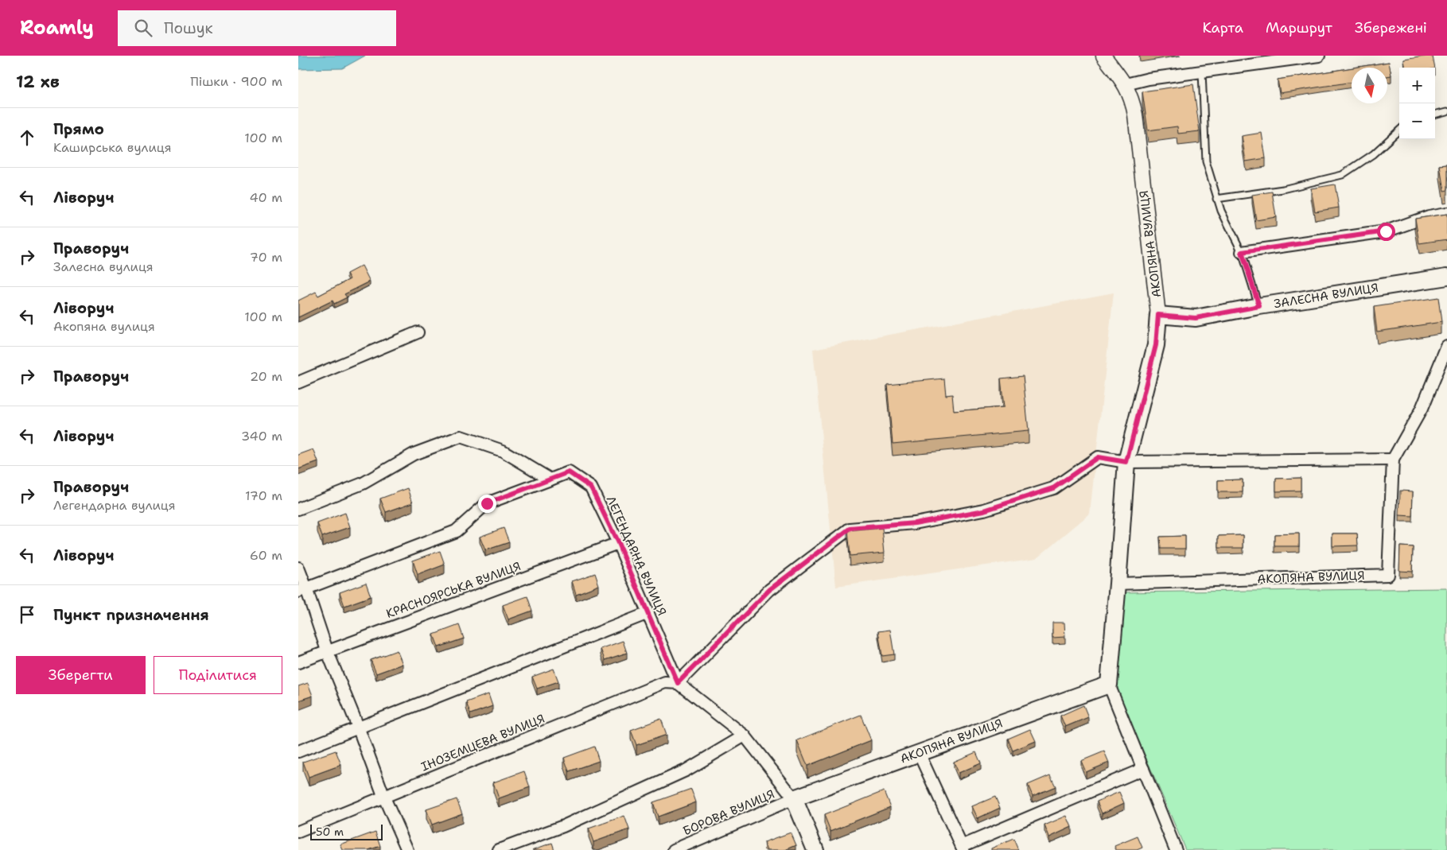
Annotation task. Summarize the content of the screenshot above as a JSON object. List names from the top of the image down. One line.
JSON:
{"streets":{"main road":["АКОПЯНА ВУЛИЦЯ","ЗАЛЕСНА ВУЛИЦЯ"],"street":["ЛЕГЕНДАРНА ВУЛИЦЯ","КРАСНОЯРСЬКА ВУЛИЦЯ","ІНОЗЕМЦЕВА ВУЛИЦЯ","БОРОВА ВУЛИЦЯ"]},"crossings":[["АКОПЯНА ВУЛИЦЯ","ЗАЛЕСНА ВУЛИЦЯ"],["АКОПЯНА ВУЛИЦЯ","БОРОВА ВУЛИЦЯ"],["ЛЕГЕНДАРНА ВУЛИЦЯ","КРАСНОЯРСЬКА ВУЛИЦЯ"],["ЛЕГЕНДАРНА ВУЛИЦЯ","ІНОЗЕМЦЕВА ВУЛИЦЯ"]],"scale_bar":"50 m","north":"bottom","page":{"header":"Roamly","search":"Пошук","nav":["Карта","Маршрут","Збережені"],"heading":["12 хв","Пішки · 900 m"],"map_buttons":["+","−"],"list":[["Прямо","Каширська вулиця","100 m"],["Ліворуч","40 m"],["Праворуч","Залесна вулиця","70 m"],["Ліворуч","Акопяна вулиця","100 m"],["Праворуч","20 m"],["Ліворуч","340 m"],["Праворуч","Легендарна вулиця","170 m"],["Ліворуч","60 m"],"Пункт призначення"],"buttons":["Зберегти","Поділитися"],"scale":"50 m"}}
